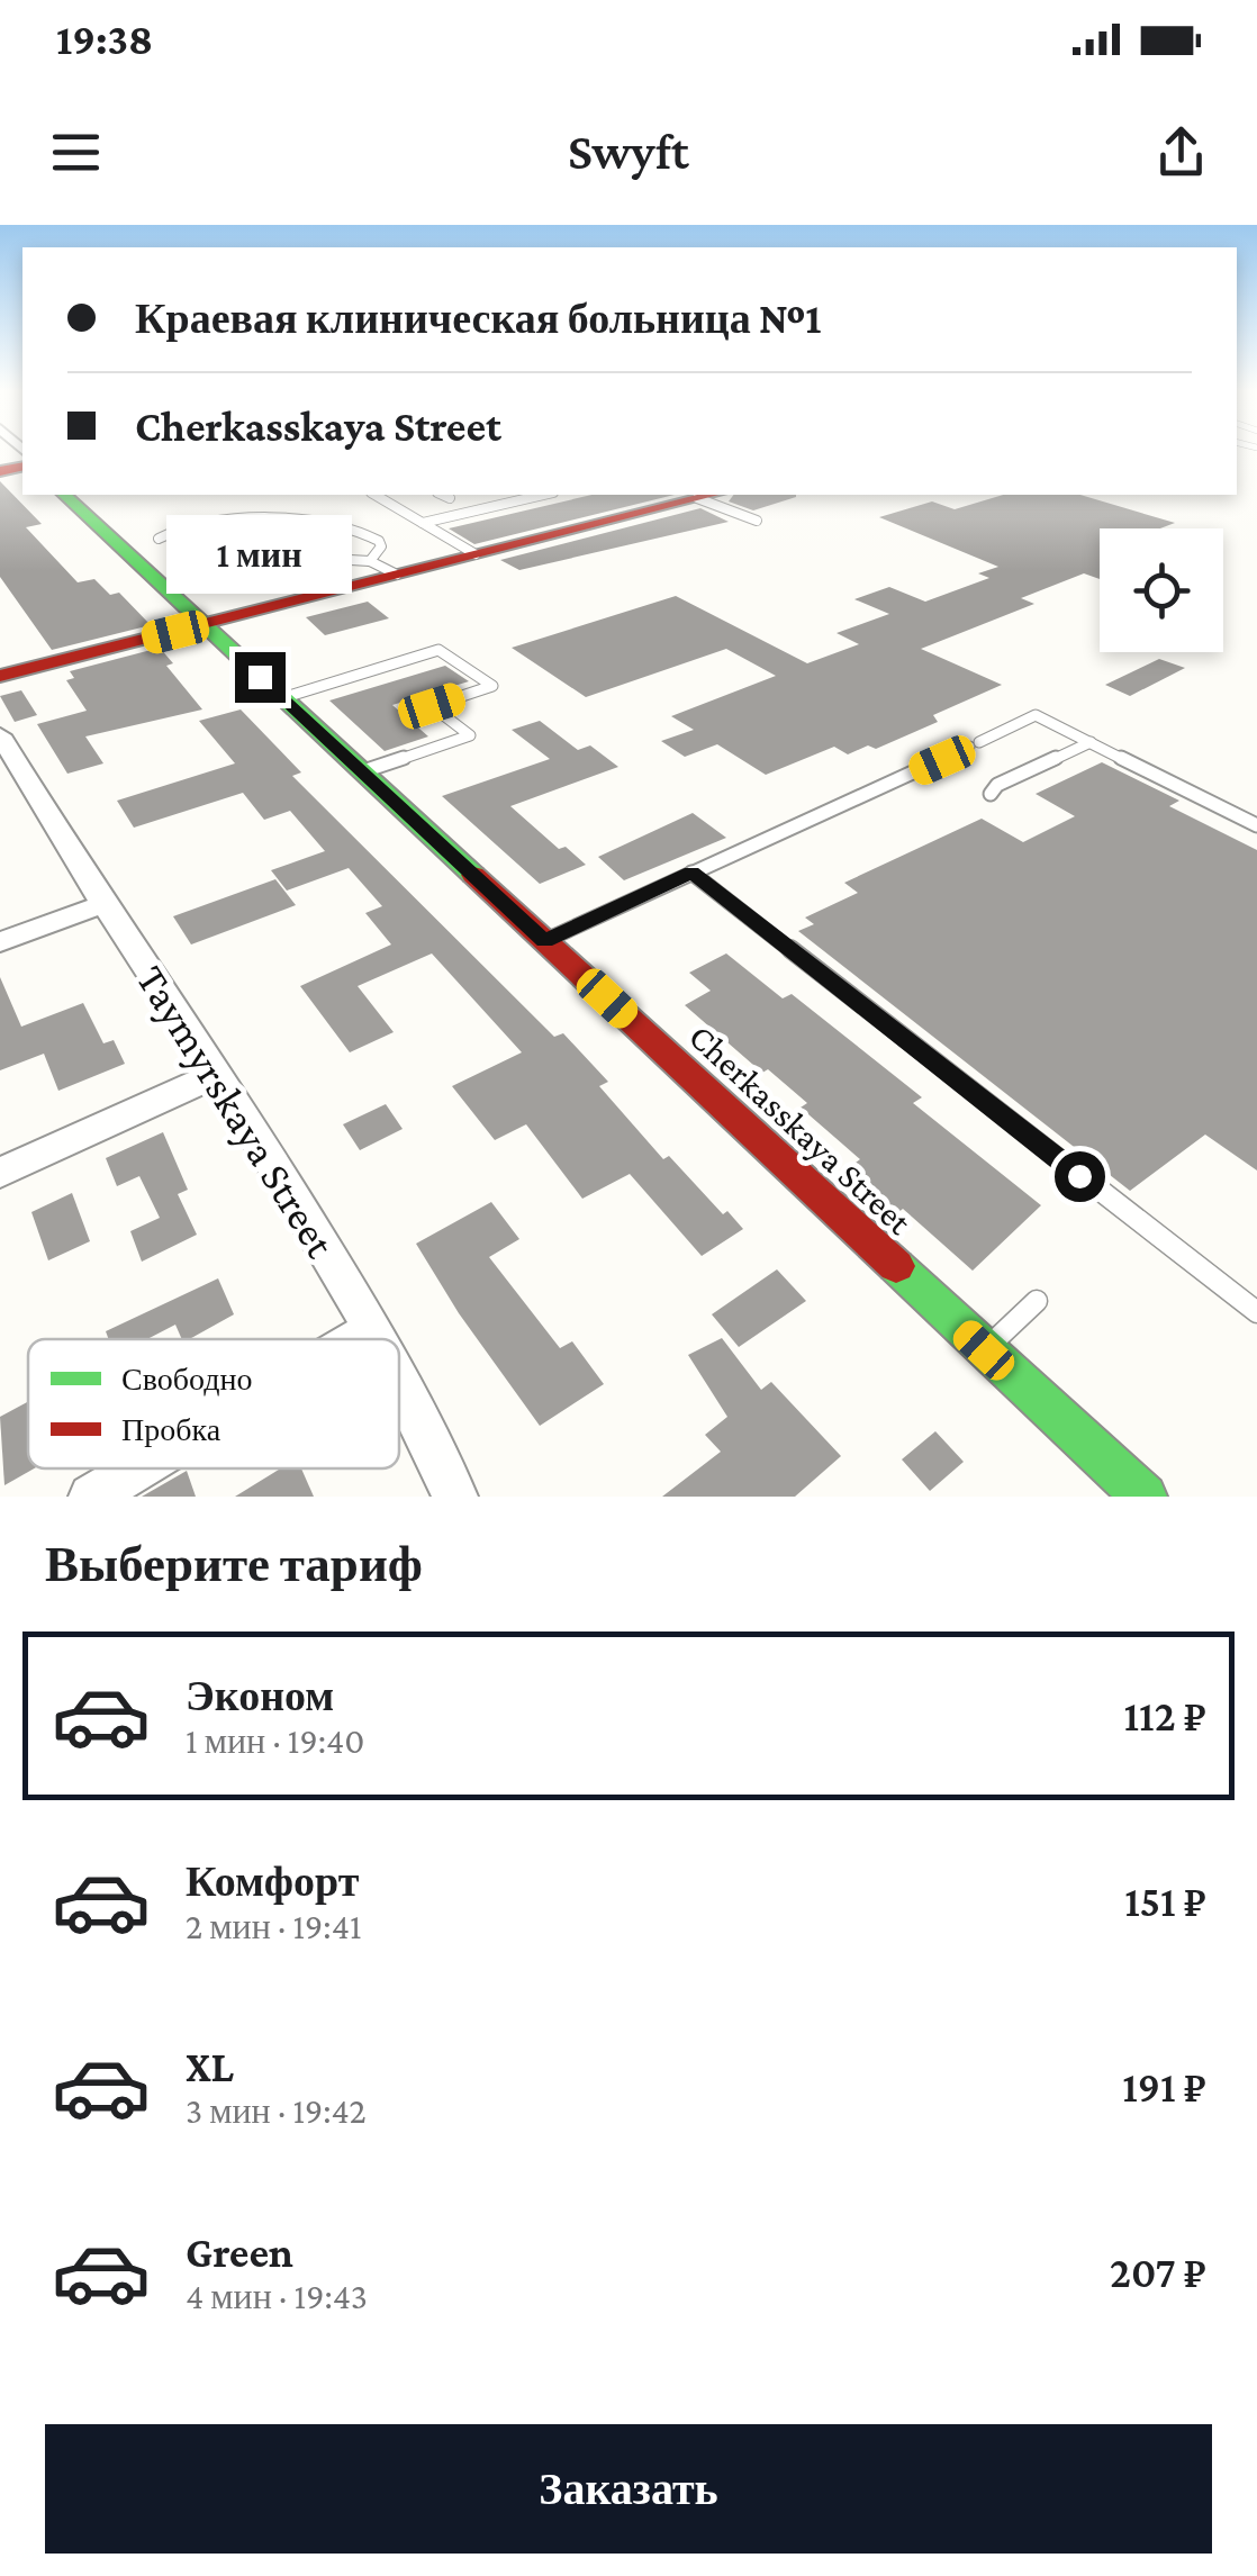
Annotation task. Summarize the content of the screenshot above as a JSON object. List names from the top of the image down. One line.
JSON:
{"streets":{"street":["Taymyrskaya Street","Cherkasskaya Street"]},"legend":["Свободно","Пробка"],"page":{"status":"19:38","header":"Swyft","banner":["Краевая клиническая больница №1","Cherkasskaya Street"],"bubble":"1 мин","heading":"Выберите тариф","list":[{"name":"Эконом","note":"1 мин · 19:40","value":"112 ₽"},{"name":"Комфорт","note":"2 мин · 19:41","value":"151 ₽"},{"name":"XL","note":"3 мин · 19:42","value":"191 ₽"},{"name":"Green","note":"4 мин · 19:43","value":"207 ₽"}],"buttons":"Заказать"}}
